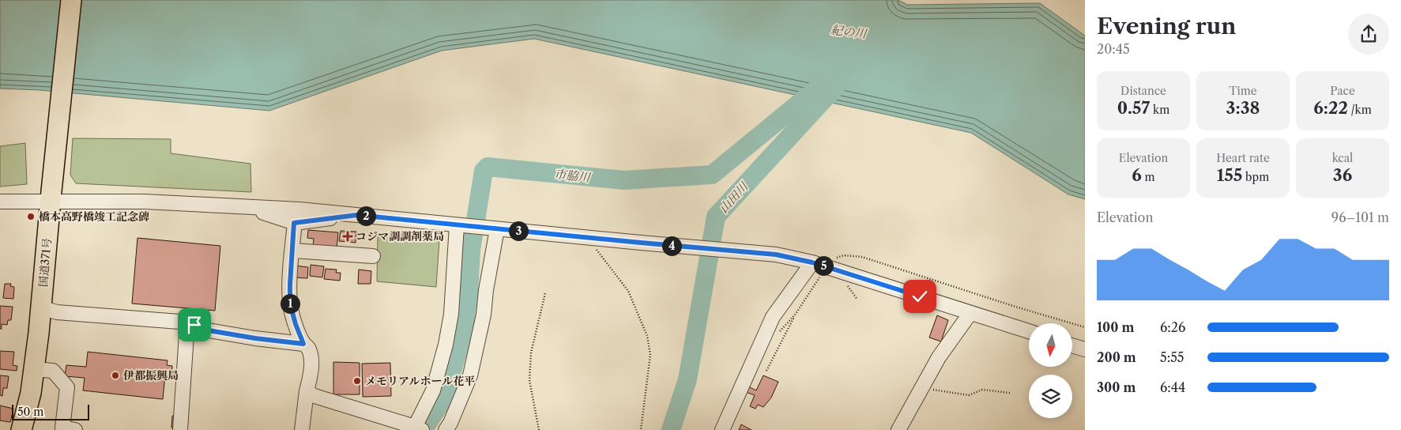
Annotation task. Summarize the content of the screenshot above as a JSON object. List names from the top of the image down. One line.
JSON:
{"streets":{"highway":["国道371号"]},"water":["紀の川","市脇川","山田川"],"places":{"other":["橋本高野橋竣工記念碑","伊都振興局","メモリアルホール花平"],"health":["コジマ調調剤薬局"]},"scale_bar":"50 m","north":"bottom","page":{"heading":["Evening run","20:45"],"stats":[["Distance","0.57 km"],["Time","3:38"],["Pace","6:22 /km"],["Elevation","6 m"],["Heart rate","155 bpm"],["kcal","36"]],"chart":["Elevation","96–101 m"],"pins":["2","3","4","5","1"],"list":[{"name":"100 m","note":"6:26"},{"name":"200 m","note":"5:55"},{"name":"300 m","note":"6:44"}],"scale":"50 m"}}
